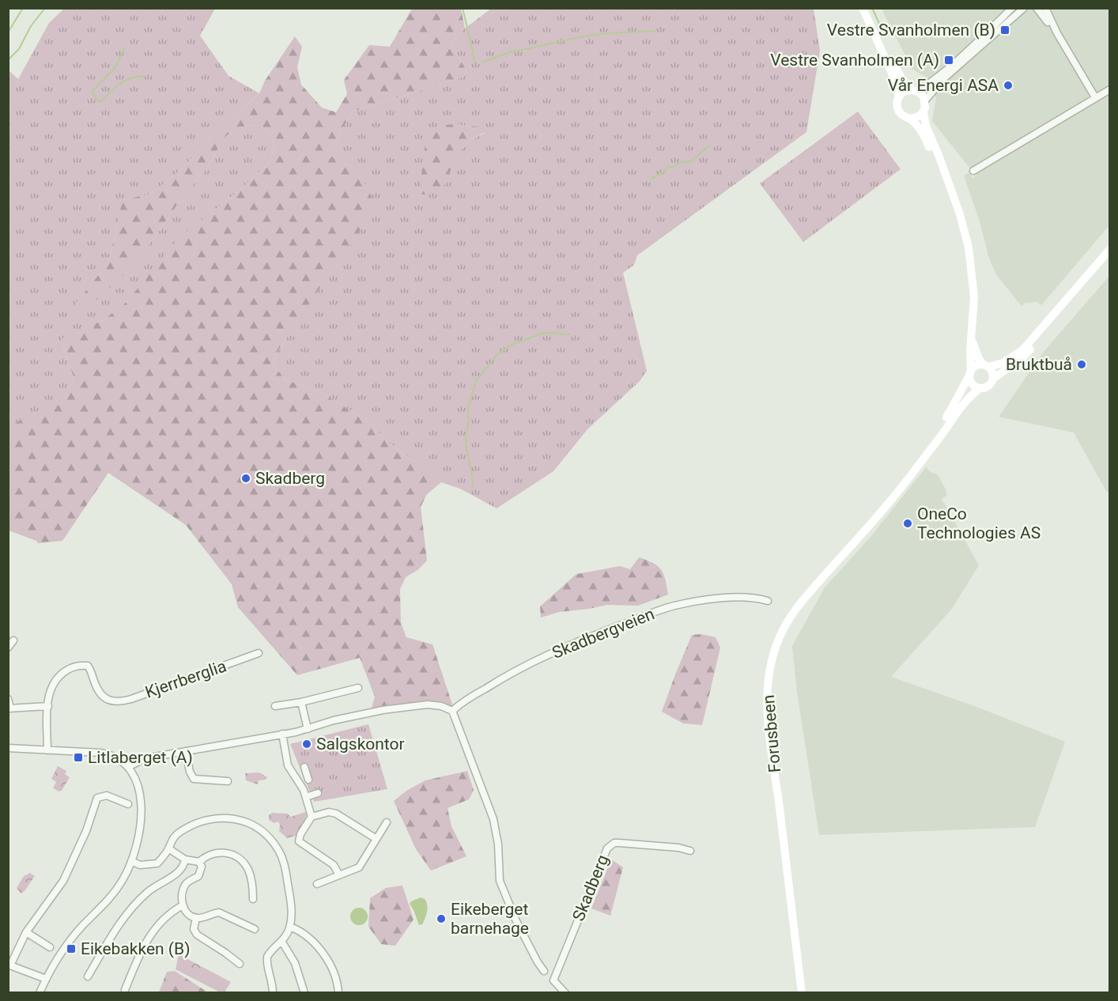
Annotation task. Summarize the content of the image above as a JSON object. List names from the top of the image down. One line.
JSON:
{"streets":{"main road":["Forusbeen"],"street":["Skadbergveien","Kjerrberglia","Skadberg"]},"places":{"transit":["Vestre Svanholmen (B)","Vestre Svanholmen (A)","Litlaberget (A)","Eikebakken (B)"],"other":["Vår Energi ASA","Bruktbuå","Skadberg","OneCo Technologies AS","Salgskontor","Eikeberget barnehage"]}}
